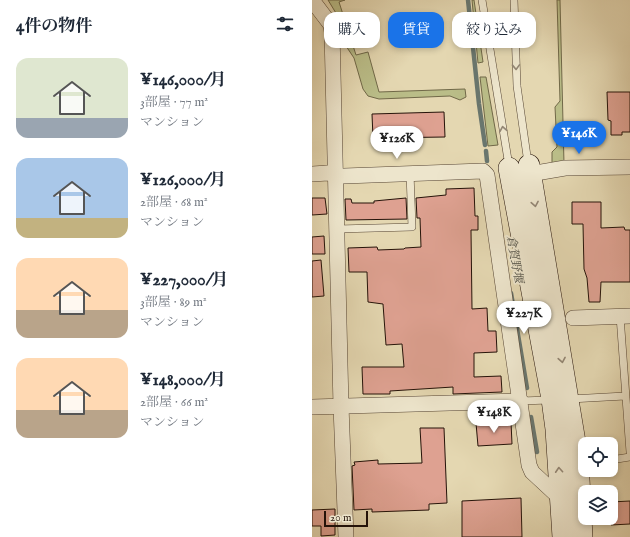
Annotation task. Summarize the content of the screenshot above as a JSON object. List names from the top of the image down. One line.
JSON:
{"water":["倉賀野堰"],"scale_bar":"20 m","page":{"heading":"4件の物件","chip":["購入","賃貸","絞り込み"],"list":[{"name":"¥146,000/月","note":"3部屋 · 77 m² · マンション"},{"name":"¥126,000/月","note":"2部屋 · 68 m² · マンション"},{"name":"¥227,000/月","note":"3部屋 · 89 m² · マンション"},{"name":"¥148,000/月","note":"2部屋 · 66 m² · マンション"}],"price":["¥146K","¥126K","¥227K","¥148K"],"scale":"20 m"}}
